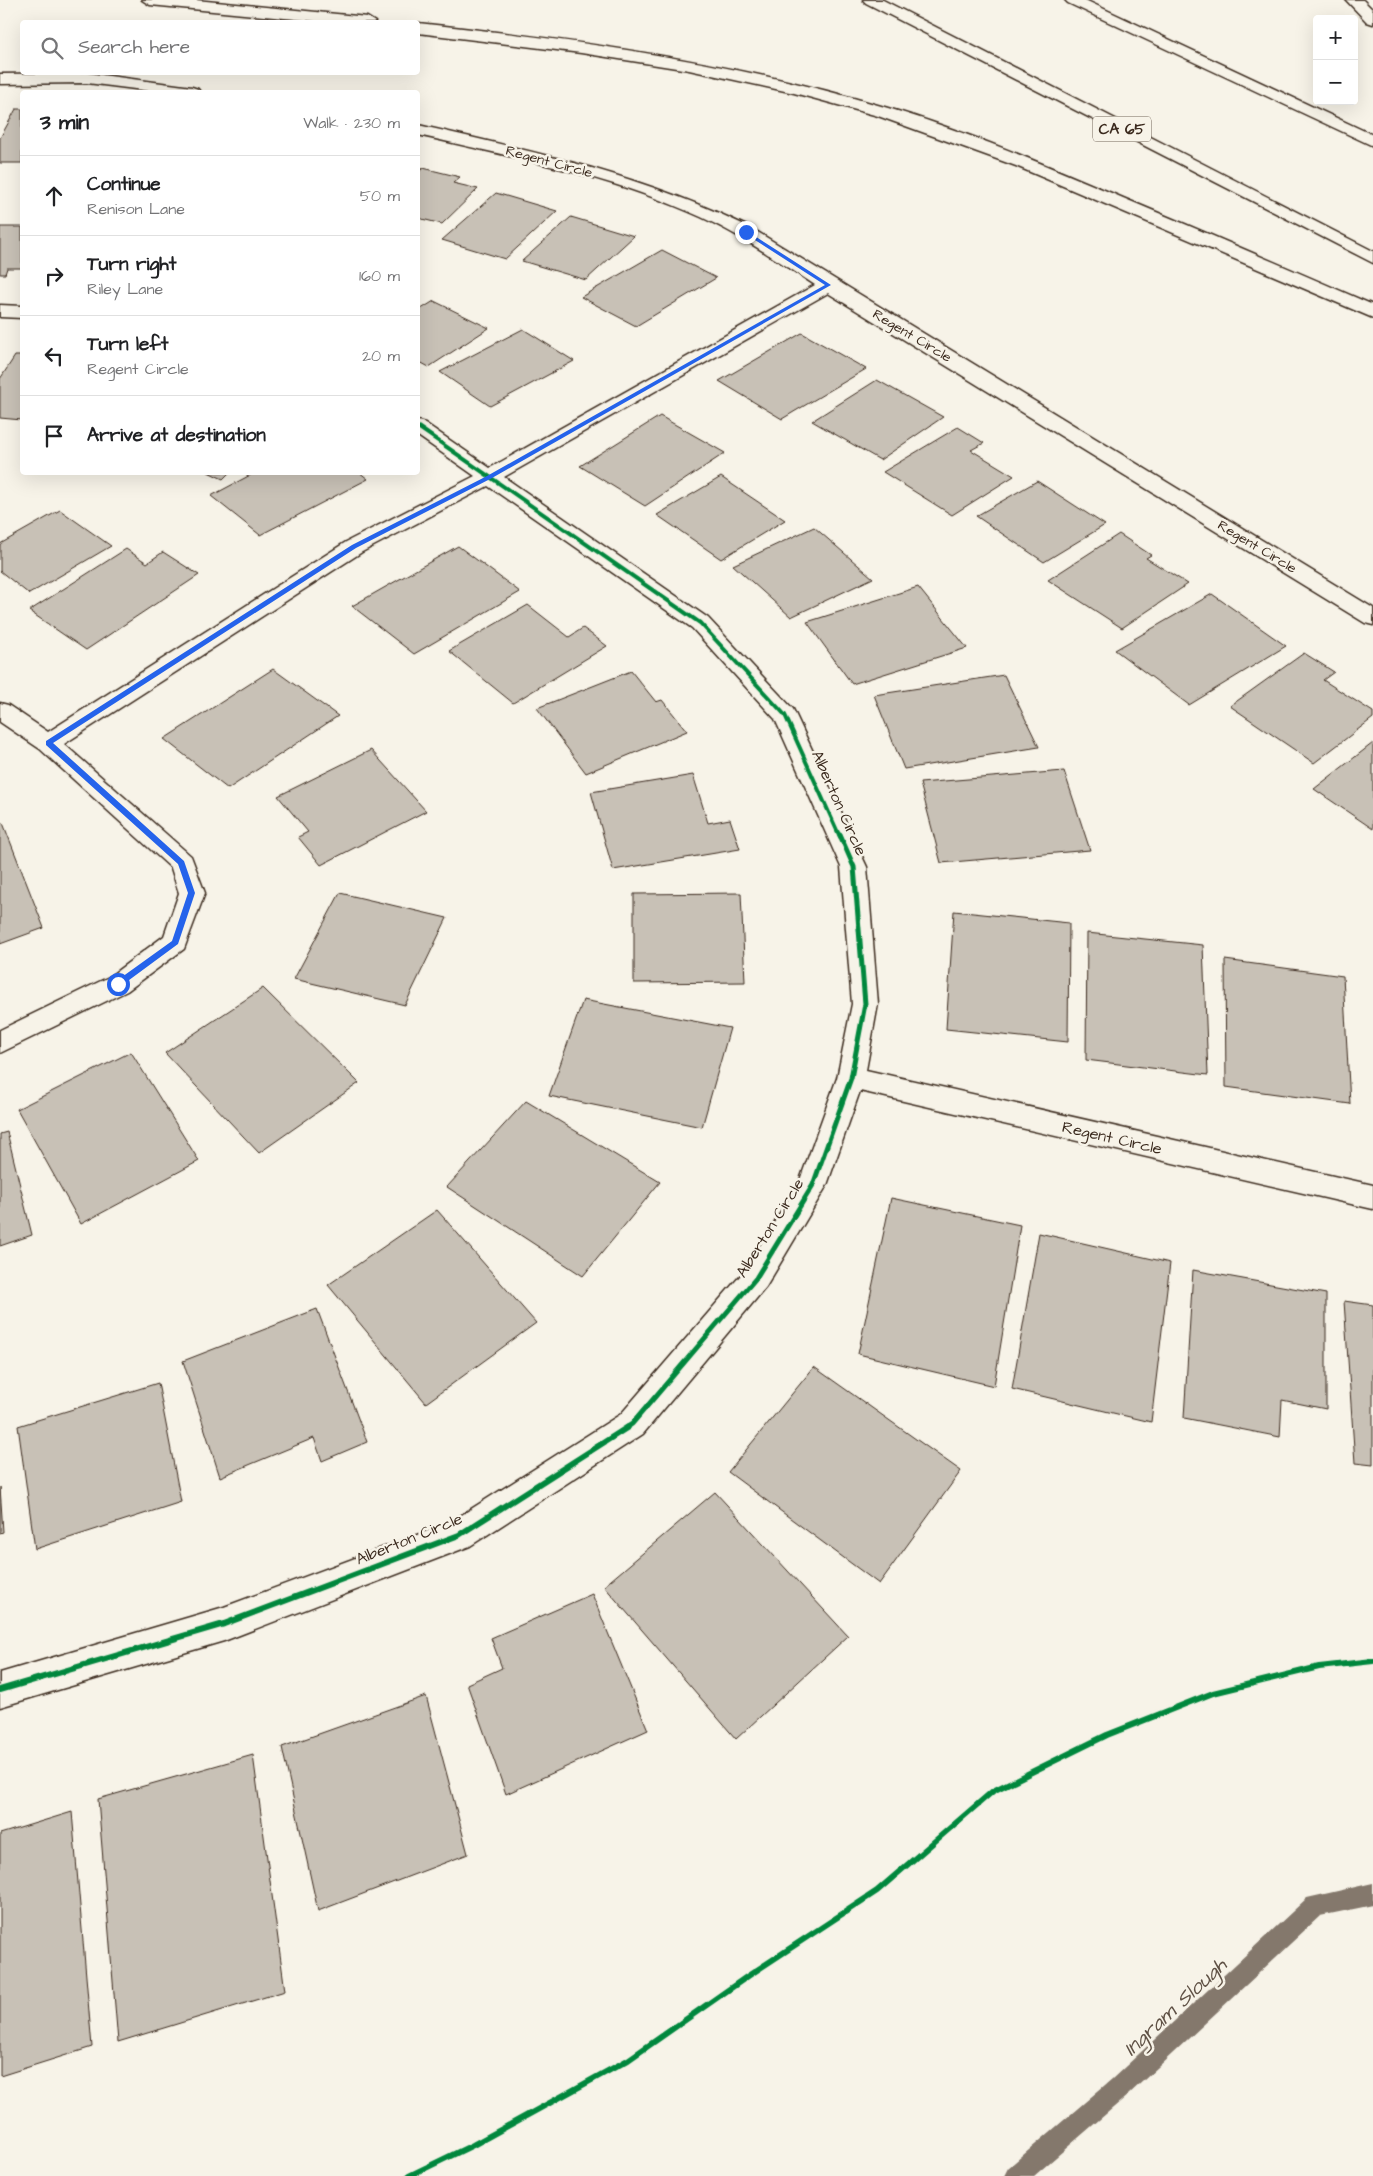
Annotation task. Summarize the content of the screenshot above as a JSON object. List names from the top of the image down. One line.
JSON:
{"streets":{"main road":["CA 65","Regent Circle","Alberton Circle"]},"crossings":[["Regent Circle","Alberton Circle"]],"water":["Ingram Slough"],"page":{"map_buttons":["+","−"],"search":"Search here","heading":["3 min","Walk · 230 m"],"list":[["Continue","Renison Lane","50 m"],["Turn right","Riley Lane","160 m"],["Turn left","Regent Circle","20 m"],"Arrive at destination"]}}
